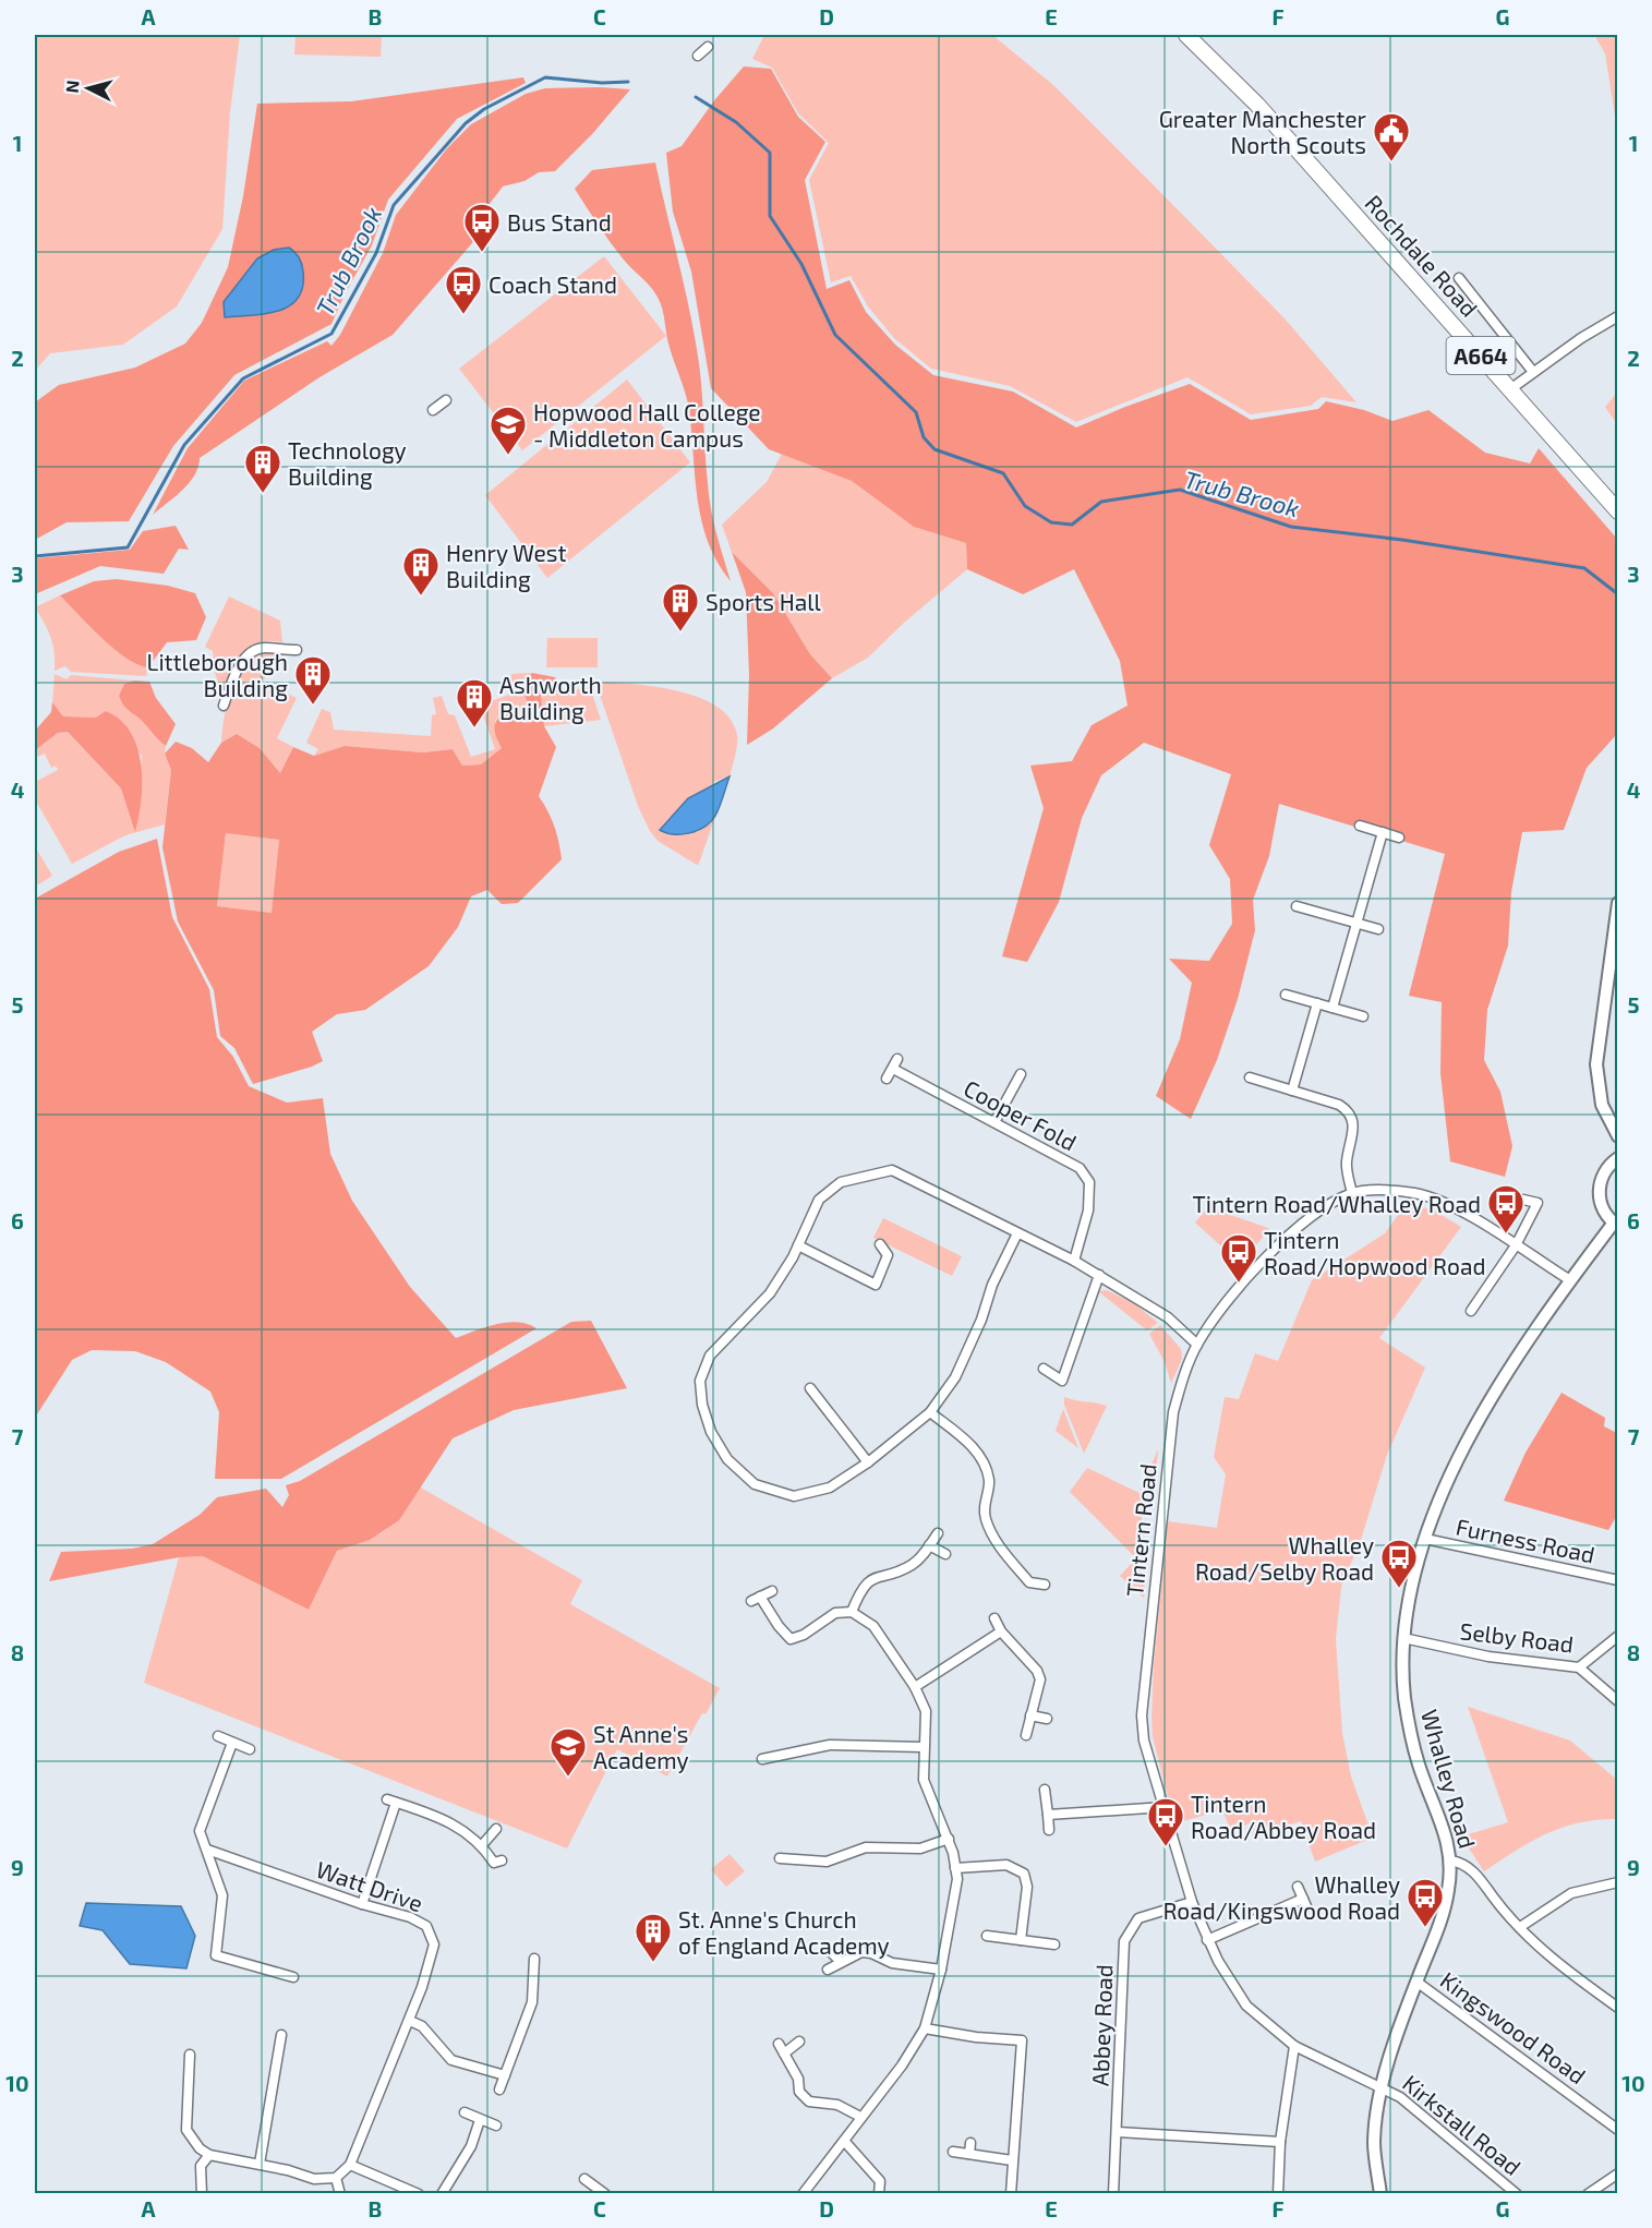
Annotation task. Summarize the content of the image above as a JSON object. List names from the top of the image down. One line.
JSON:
{"streets":{"main road":["Rochdale Road","A664"],"street":["Cooper Fold","Tintern Road","Furness Road","Selby Road","Whalley Road","Watt Drive","Abbey Road","Kingswood Road","Kirkstall Road"]},"crossings":[["Tintern Road","Whalley Road"],["Tintern Road","Abbey Road"],["Tintern Road","Kirkstall Road"],["Furness Road","Whalley Road"],["Selby Road","Whalley Road"],["Whalley Road","Kingswood Road"],["Whalley Road","Kirkstall Road"]],"water":["Trub Brook"],"places":{"public building":["Greater Manchester North Scouts"],"bus stop":["Bus Stand","Coach Stand","Tintern Road/Whalley Road","Tintern Road/Hopwood Road","Whalley Road/Selby Road","Tintern Road/Abbey Road","Whalley Road/Kingswood Road"],"school or university":["Hopwood Hall College - Middleton Campus","St Anne's Academy"],"building":["Technology Building","Henry West Building","Sports Hall","Littleborough Building","Ashworth Building","St. Anne's Church of England Academy"]},"north":"left","grid":{"columns":["A","B","C","D","E","F","G"],"rows":["1","2","3","4","5","6","7","8","9","10"]}}
